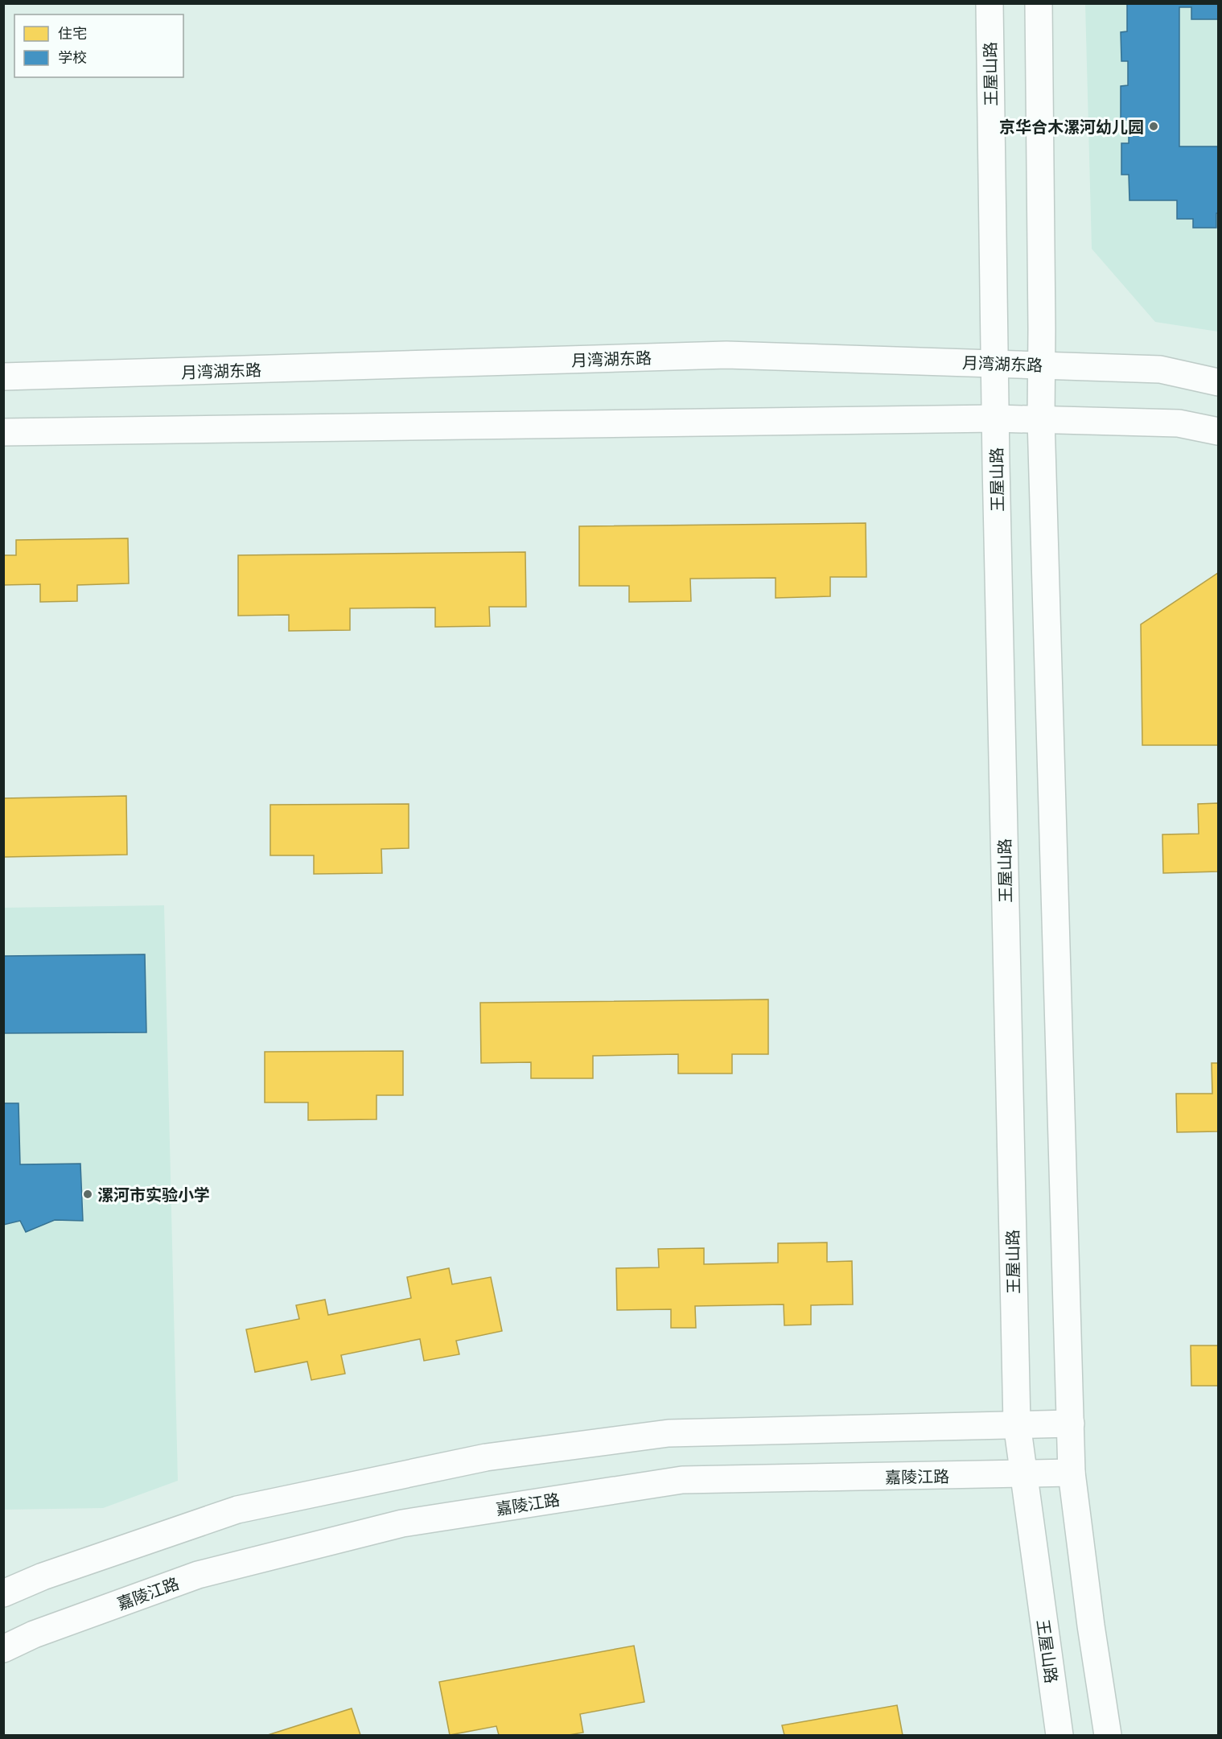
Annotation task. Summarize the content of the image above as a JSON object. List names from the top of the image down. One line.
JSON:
{"streets":{"street":["王屋山路","月湾湖东路","嘉陵江路"]},"crossings":[["王屋山路","月湾湖东路"],["王屋山路","嘉陵江路"]],"places":["京华合木漯河幼儿园","漯河市实验小学"],"legend":["住宅","学校"]}
